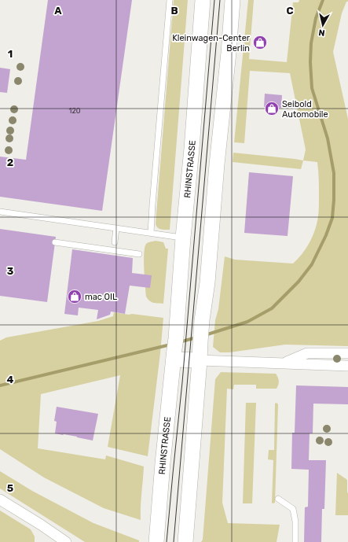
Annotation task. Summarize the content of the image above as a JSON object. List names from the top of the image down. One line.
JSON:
{"streets":{"main road":["RHINSTRASSE"]},"places":{"shop":["Kleinwagen-Center Berlin","Seibold Automobile","mac OIL"]},"house_numbers":["120"],"north":"bottom","grid":{"columns":["A","B","C"],"rows":["1","2","3","4","5"]}}
